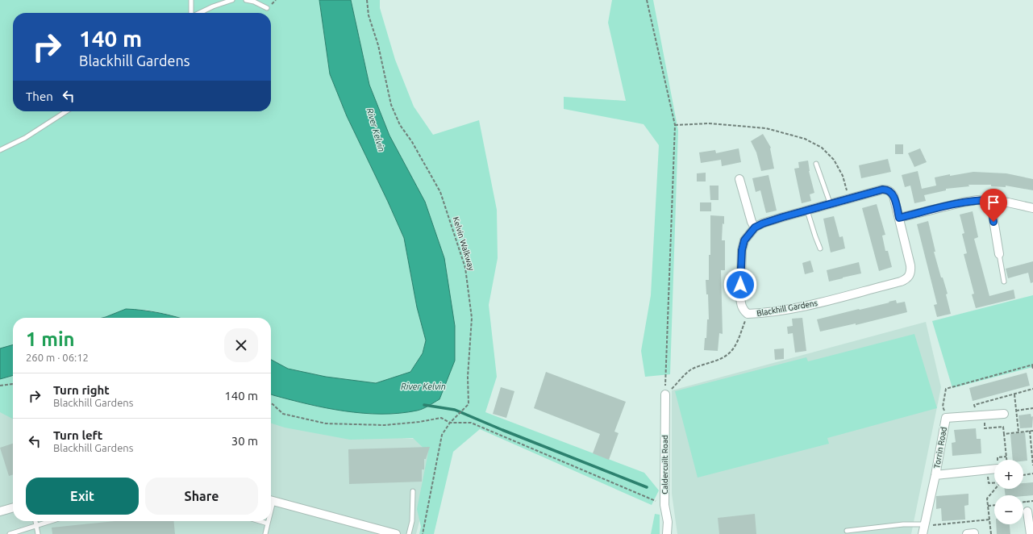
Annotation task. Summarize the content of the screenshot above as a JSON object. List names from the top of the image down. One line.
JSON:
{"streets":{"street":["Blackhill Gardens","Torrin Road","Caldercuilt Road"],"path":["Kelvin Walkway"]},"water":["River Kelvin"],"page":{"turn":["140 m","Blackhill Gardens"],"then":"Then","heading":["1 min","260 m · 06:12"],"list":[{"name":"Turn right","note":"Blackhill Gardens","value":"140 m"},{"name":"Turn left","note":"Blackhill Gardens","value":"30 m"}],"map_buttons":["+","−"],"buttons":["Exit","Share"]}}
